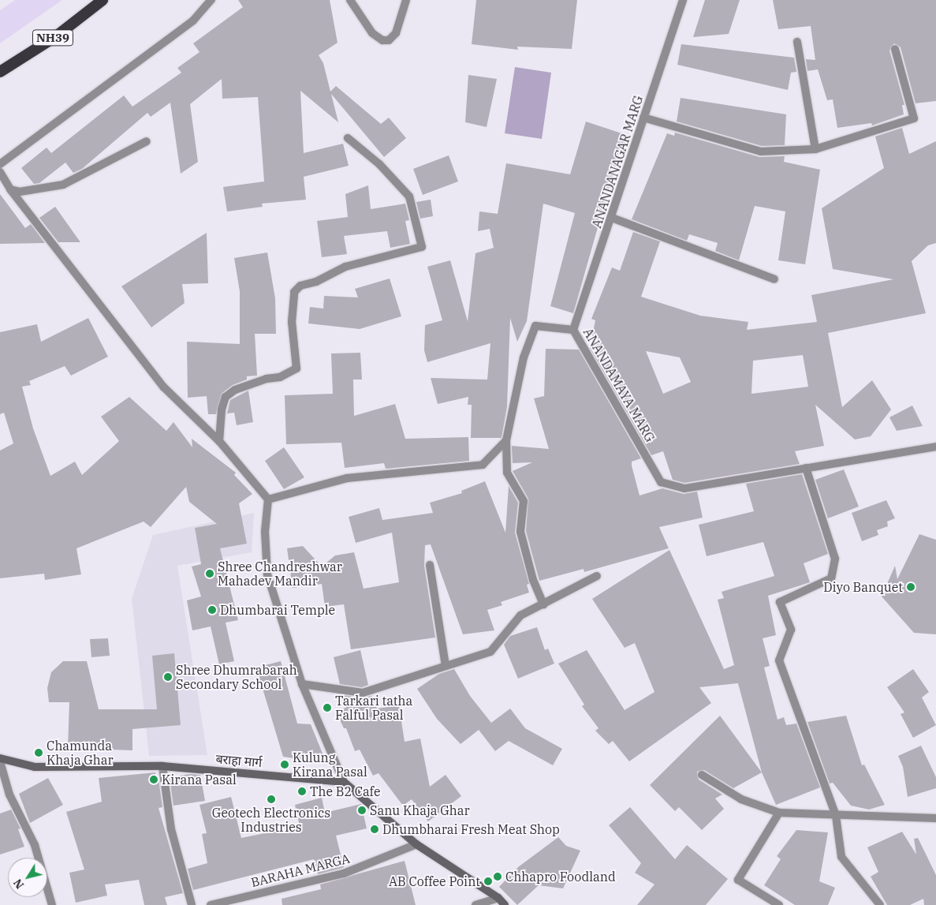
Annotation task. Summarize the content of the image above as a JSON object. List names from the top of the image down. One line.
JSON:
{"streets":{"highway":["NH39"],"main road":["बराहा मार्ग"],"street":["ANANDANAGAR MARG","ANANDAMAYA MARG","BARAHA MARGA"]},"crossings":[["ANANDANAGAR MARG","ANANDAMAYA MARG"]],"places":["Shree Chandreshwar Mahadev Mandir","Diyo Banquet","Dhumbarai Temple","Shree Dhumrabarah Secondary School","Tarkari tatha Falful Pasal","Chamunda Khaja Ghar","Kulung Kirana Pasal","Kirana Pasal","The B2 Cafe","Geotech Electronics Industries","Sanu Khaja Ghar","Dhumbharai Fresh Meat Shop","Chhapro Foodland","AB Coffee Point"],"north":"bottom left"}
